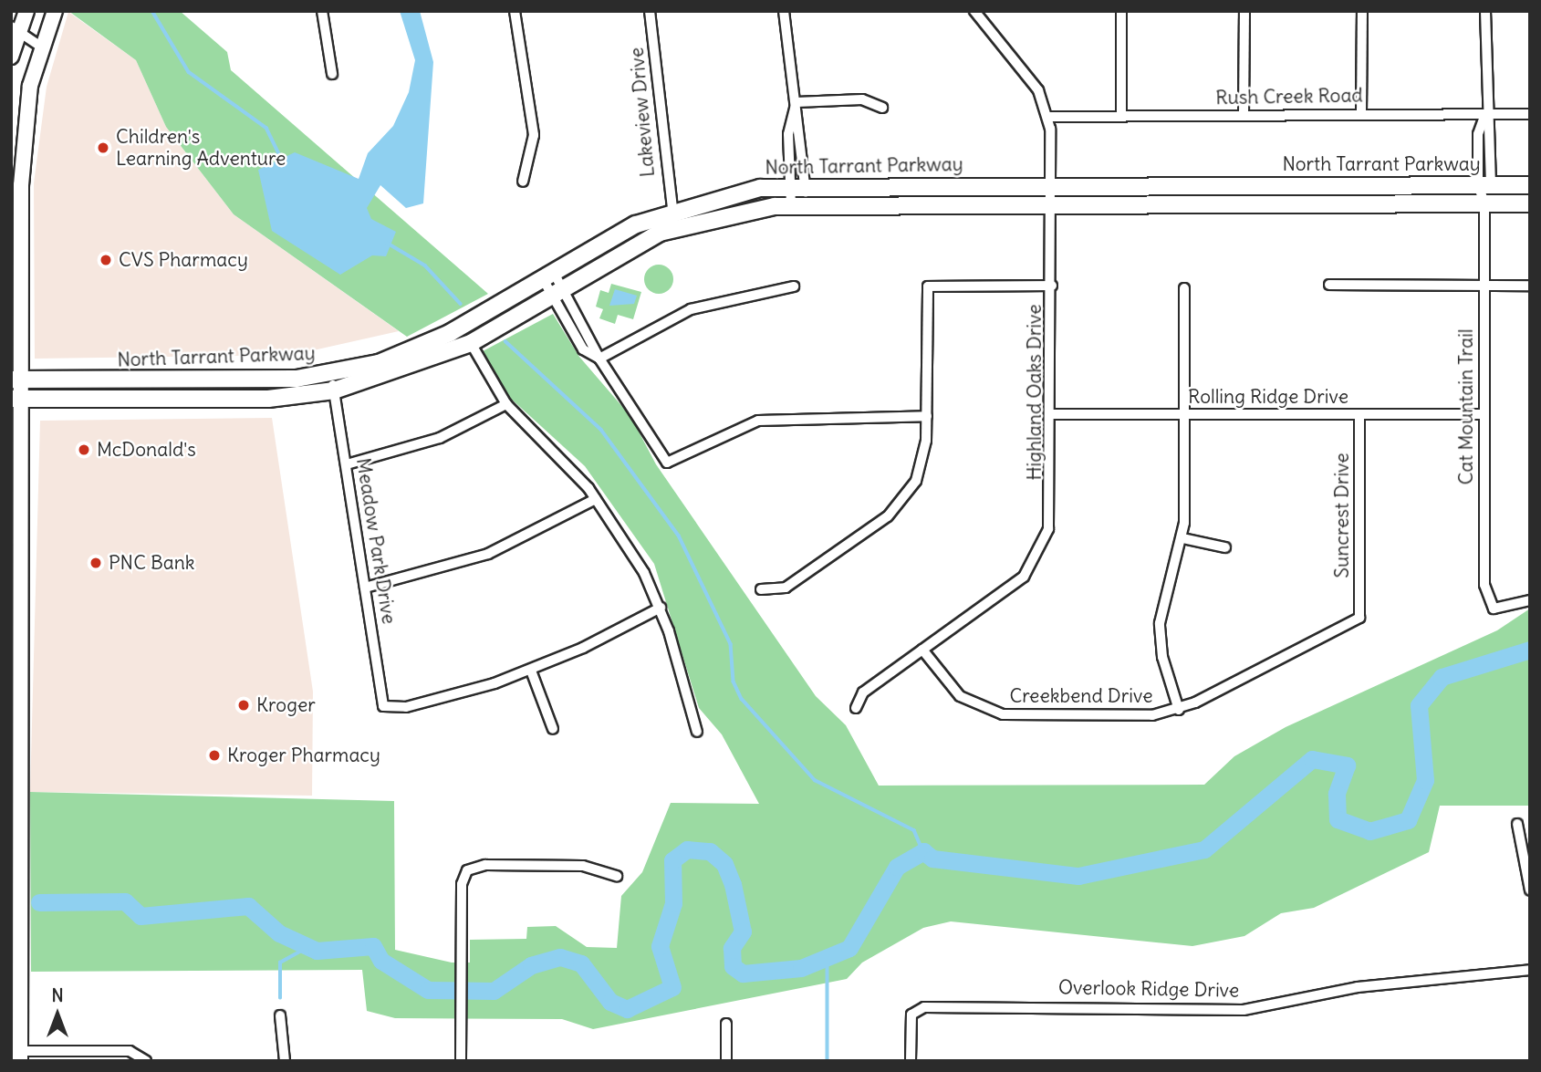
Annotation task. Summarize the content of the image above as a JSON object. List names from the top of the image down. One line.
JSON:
{"streets":{"main road":["North Tarrant Parkway"],"street":["Rush Creek Road","Lakeview Drive","Highland Oaks Drive","Rolling Ridge Drive","Cat Mountain Trail","Suncrest Drive","Meadow Park Drive","Creekbend Drive","Overlook Ridge Drive"]},"crossings":[["Rush Creek Road","Highland Oaks Drive"],["Rush Creek Road","Cat Mountain Trail"],["Lakeview Drive","North Tarrant Parkway"],["North Tarrant Parkway","Highland Oaks Drive"],["North Tarrant Parkway","Cat Mountain Trail"],["North Tarrant Parkway","Meadow Park Drive"],["Highland Oaks Drive","Rolling Ridge Drive"],["Highland Oaks Drive","Creekbend Drive"],["Rolling Ridge Drive","Cat Mountain Trail"],["Rolling Ridge Drive","Suncrest Drive"],["Suncrest Drive","Creekbend Drive"]],"places":["Children's Learning Adventure","CVS Pharmacy","McDonald's","PNC Bank","Kroger","Kroger Pharmacy"],"north":"top"}
